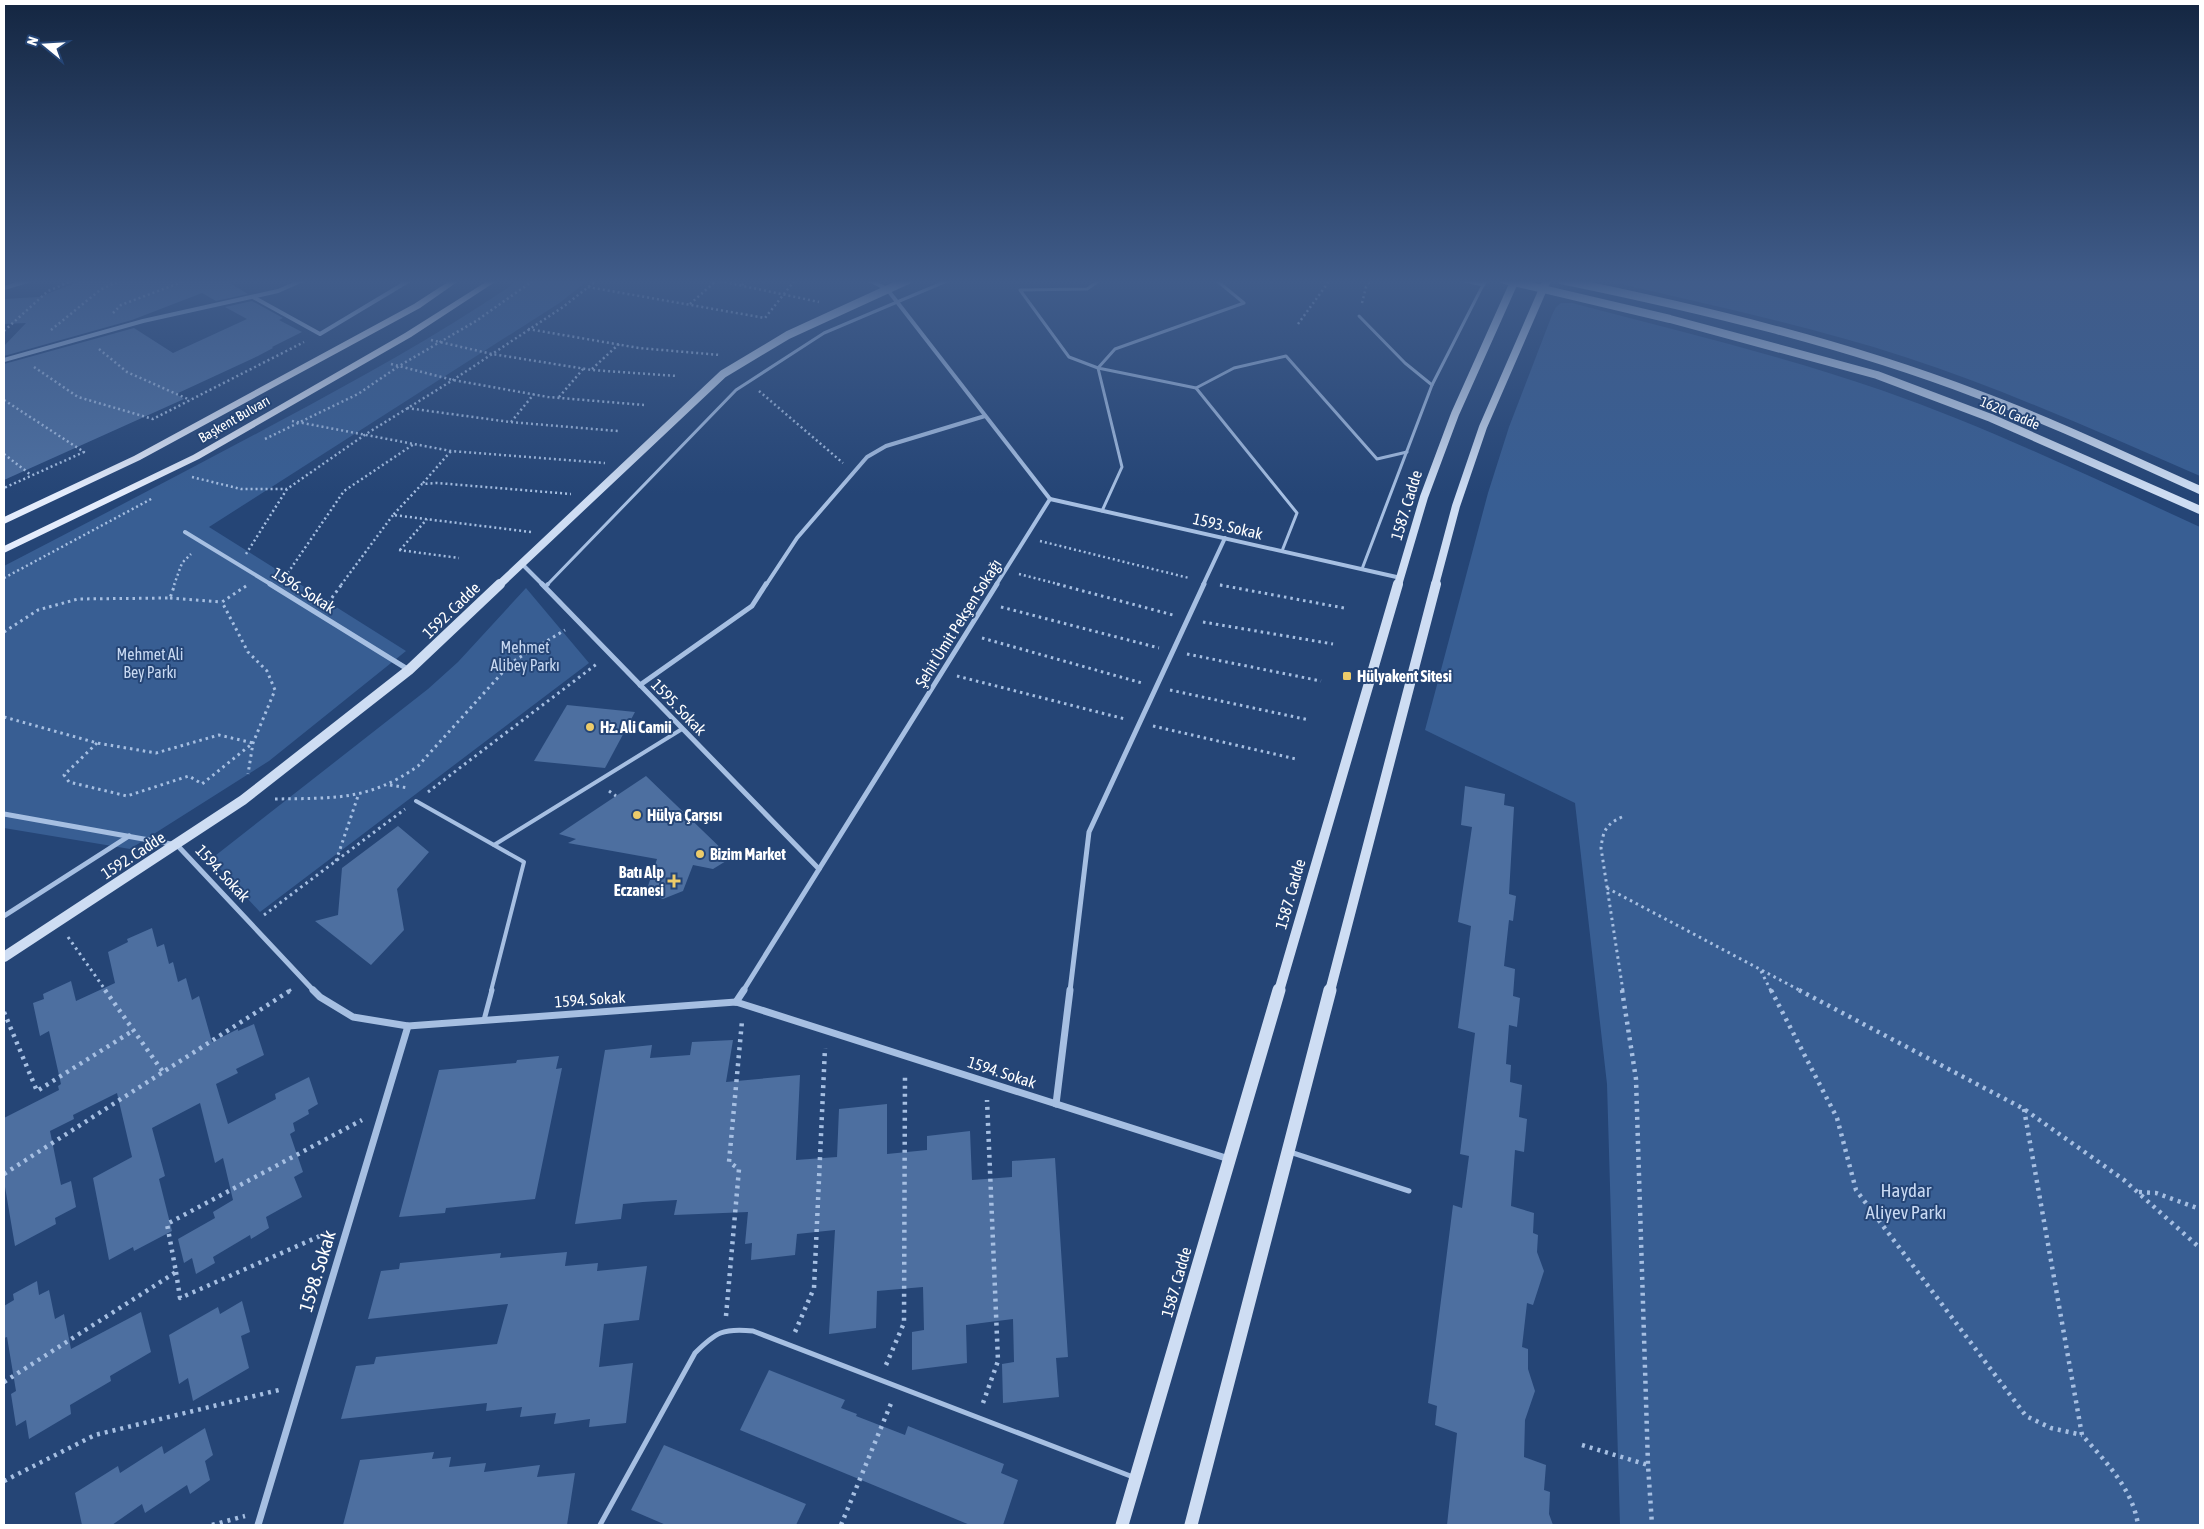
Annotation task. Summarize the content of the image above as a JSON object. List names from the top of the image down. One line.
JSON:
{"streets":{"main road":["1620. Cadde","Başkent Bulvarı","1587. Cadde","1592. Cadde"],"street":["1593. Sokak","1596. Sokak","Şehit Ümit Pekşen Sokağı","1595. Sokak","1594. Sokak","1598. Sokak"]},"crossings":[["1587. Cadde","1593. Sokak"],["1587. Cadde","1594. Sokak"],["1593. Sokak","Şehit Ümit Pekşen Sokağı"],["1596. Sokak","1592. Cadde"],["1592. Cadde","1595. Sokak"],["1592. Cadde","1594. Sokak"],["Şehit Ümit Pekşen Sokağı","1595. Sokak"],["Şehit Ümit Pekşen Sokağı","1594. Sokak"],["1594. Sokak","1598. Sokak"]],"parks":["Mehmet Alibey Parkı","Mehmet Ali Bey Parkı","Haydar Aliyev Parkı"],"places":{"transit":["Hülyakent Sitesi"],"other":["Hz. Ali Camii","Hülya Çarşısı","Bizim Market"],"health":["Batı Alp Eczanesi"]},"north":"left"}
